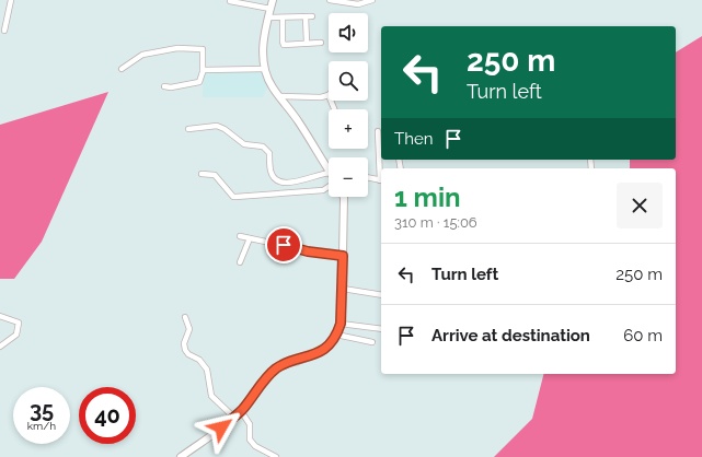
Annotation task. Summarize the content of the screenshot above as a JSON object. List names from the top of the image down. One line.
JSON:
{"page":{"map_buttons":["+","−"],"turn":["250 m","Turn left"],"then":"Then","heading":["1 min","310 m · 15:06"],"list":[{"name":"Turn left","value":"250 m"},{"name":"Arrive at destination","value":"60 m"}],"speed":"35 km/h","limit":"40"}}
